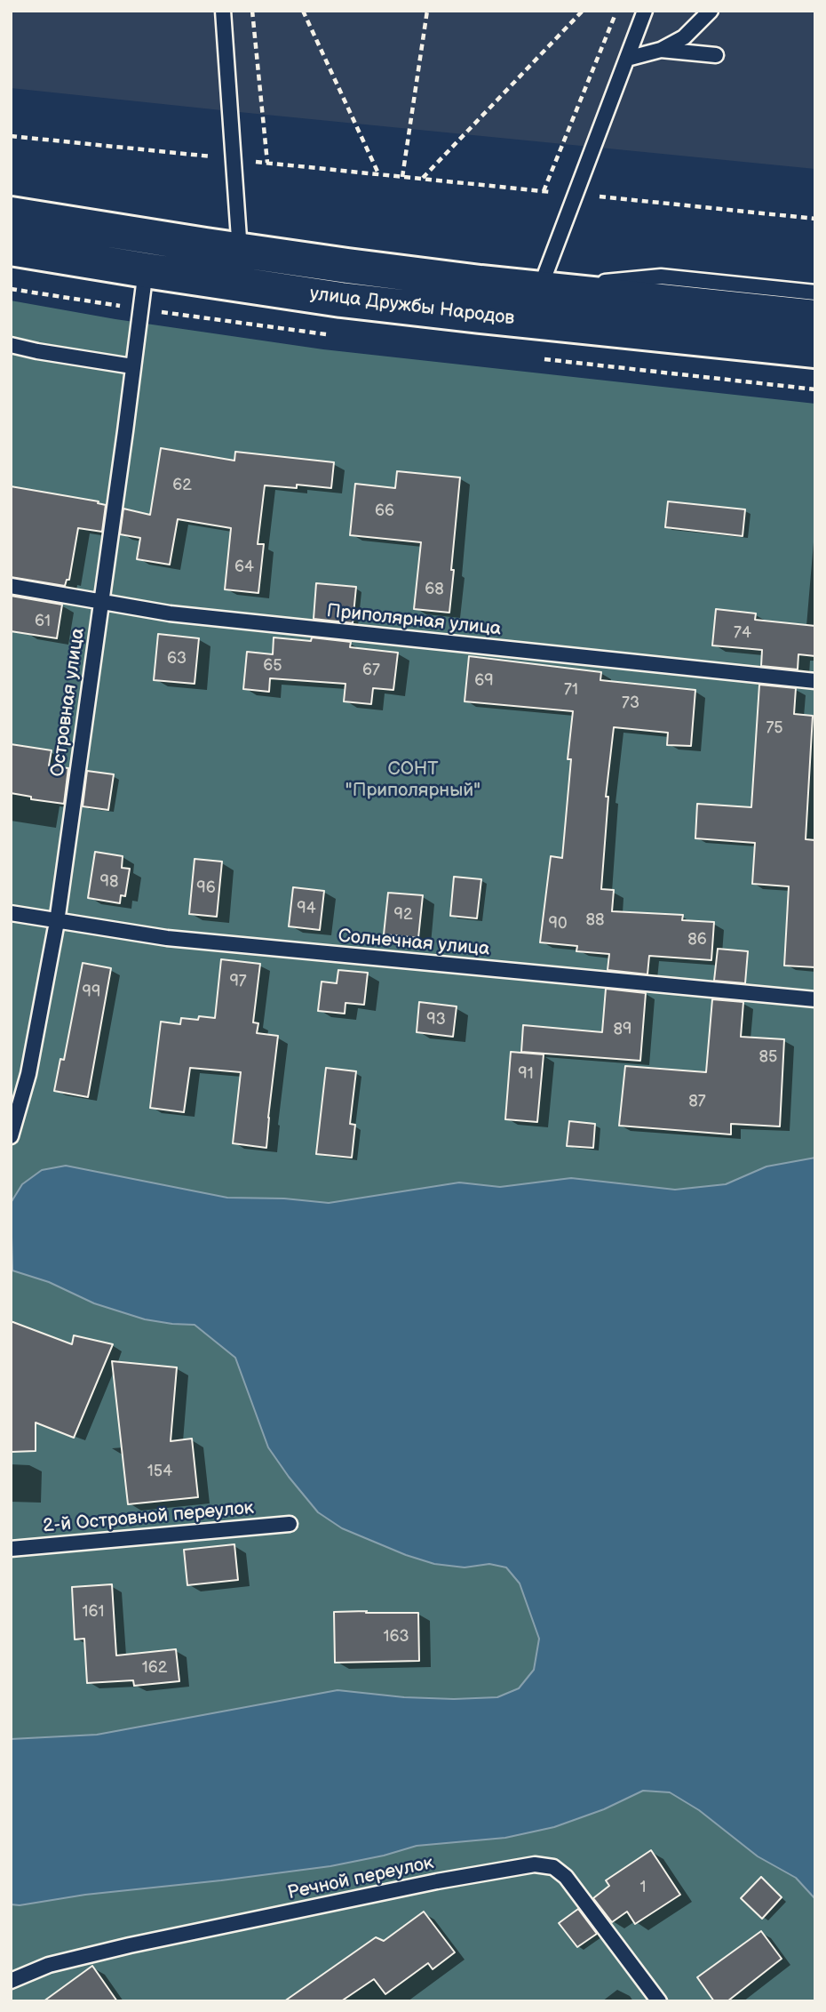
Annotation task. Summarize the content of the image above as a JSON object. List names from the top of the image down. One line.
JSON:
{"streets":{"main road":["улица Дружбы Народов"],"lane":["Приполярная улица","Островная улица","Солнечная улица","2-й Островной переулок","Речной переулок"]},"crossings":[["улица Дружбы Народов","Островная улица"],["Приполярная улица","Островная улица"],["Островная улица","Солнечная улица"]],"parks":["СОНТ \"Приполярный\""],"house_numbers":["62","66","64","68","61","74","63","65","67","69","71","73","75","98","96","94","92","88","90","86","97","99","93","89","85","91","87","154","161","163","162","1"]}
